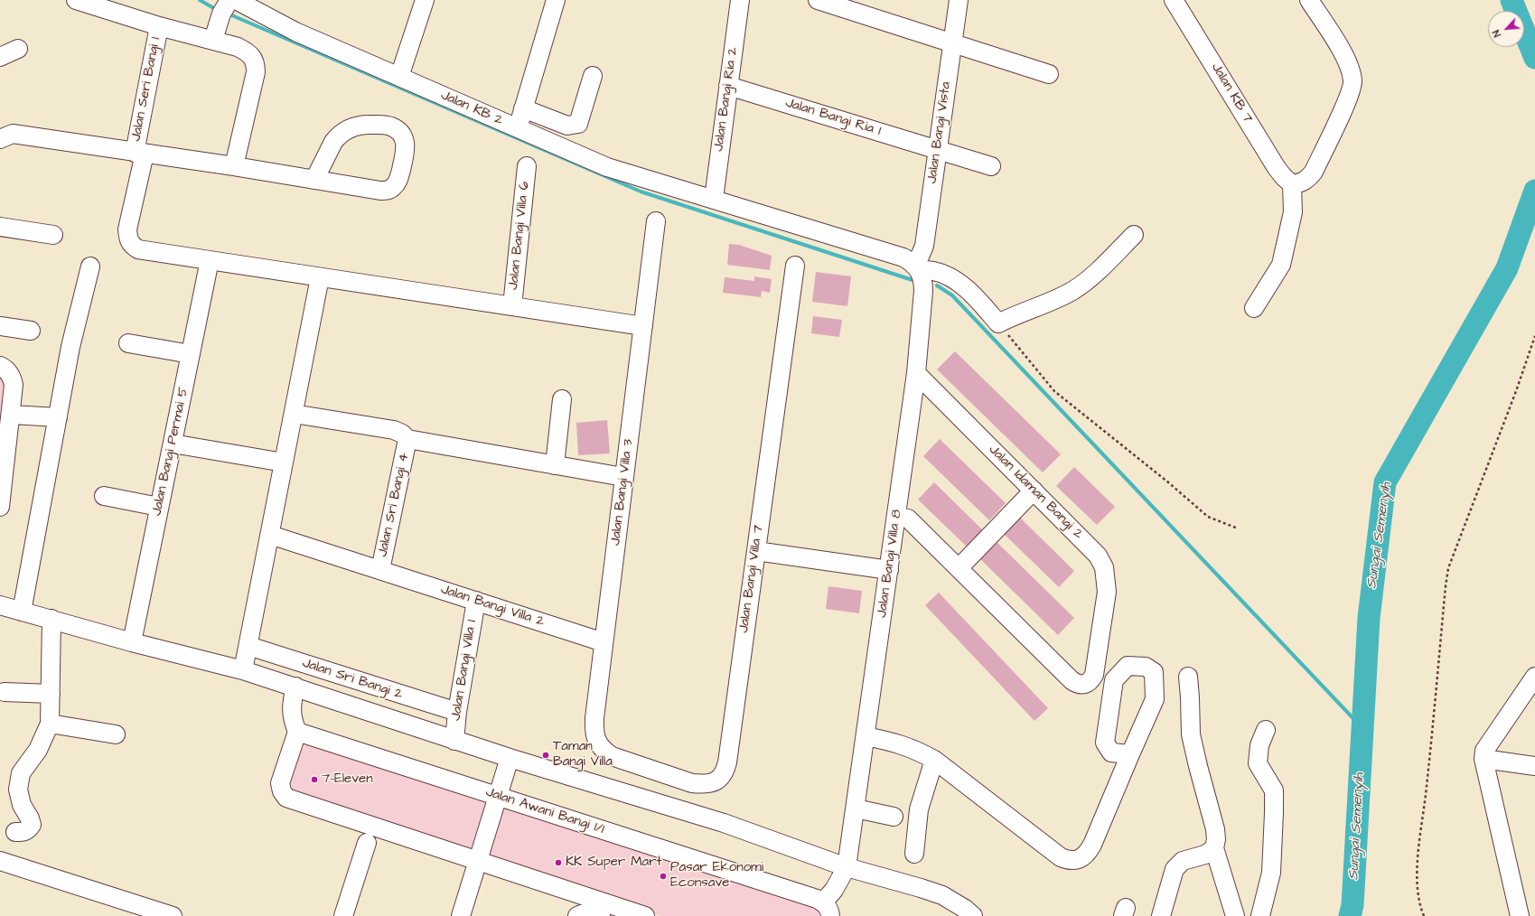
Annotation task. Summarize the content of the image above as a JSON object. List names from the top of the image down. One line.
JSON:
{"streets":{"street":["Jalan Seri Bangi 1","Jalan KB 7","Jalan Bangi Ria 2","Jalan KB 2","Jalan Bangi Ria 1","Jalan Bangi Vista","Jalan Bangi Villa 6","Jalan Bangi Permai 5","Jalan Bangi Villa 3","Jalan Idaman Bangi 2","Jalan Sri Bangi 4","Jalan Bangi Villa 8","Jalan Bangi Villa 7","Jalan Bangi Villa 2","Jalan Bangi Villa 1","Jalan Sri Bangi 2","Jalan Awani Bangi 1/1"]},"crossings":[["Jalan Seri Bangi 1","Jalan Bangi Permai 5"],["Jalan Bangi Ria 2","Jalan KB 2"],["Jalan Bangi Ria 2","Jalan Bangi Ria 1"],["Jalan KB 2","Jalan Bangi Vista"],["Jalan KB 2","Jalan Bangi Villa 8"],["Jalan Bangi Ria 1","Jalan Bangi Vista"],["Jalan Bangi Vista","Jalan Bangi Villa 8"],["Jalan Bangi Villa 3","Jalan Bangi Villa 7"],["Jalan Bangi Villa 3","Jalan Bangi Villa 2"],["Jalan Idaman Bangi 2","Jalan Bangi Villa 8"],["Jalan Sri Bangi 4","Jalan Bangi Villa 2"],["Jalan Bangi Villa 2","Jalan Bangi Villa 1"],["Jalan Bangi Villa 1","Jalan Sri Bangi 2"]],"water":["Sungai Semenyih"],"places":["Taman Bangi Villa","7-Eleven","KK Super Mart","Pasar Ekonomi Econsave"],"north":"bottom left"}
